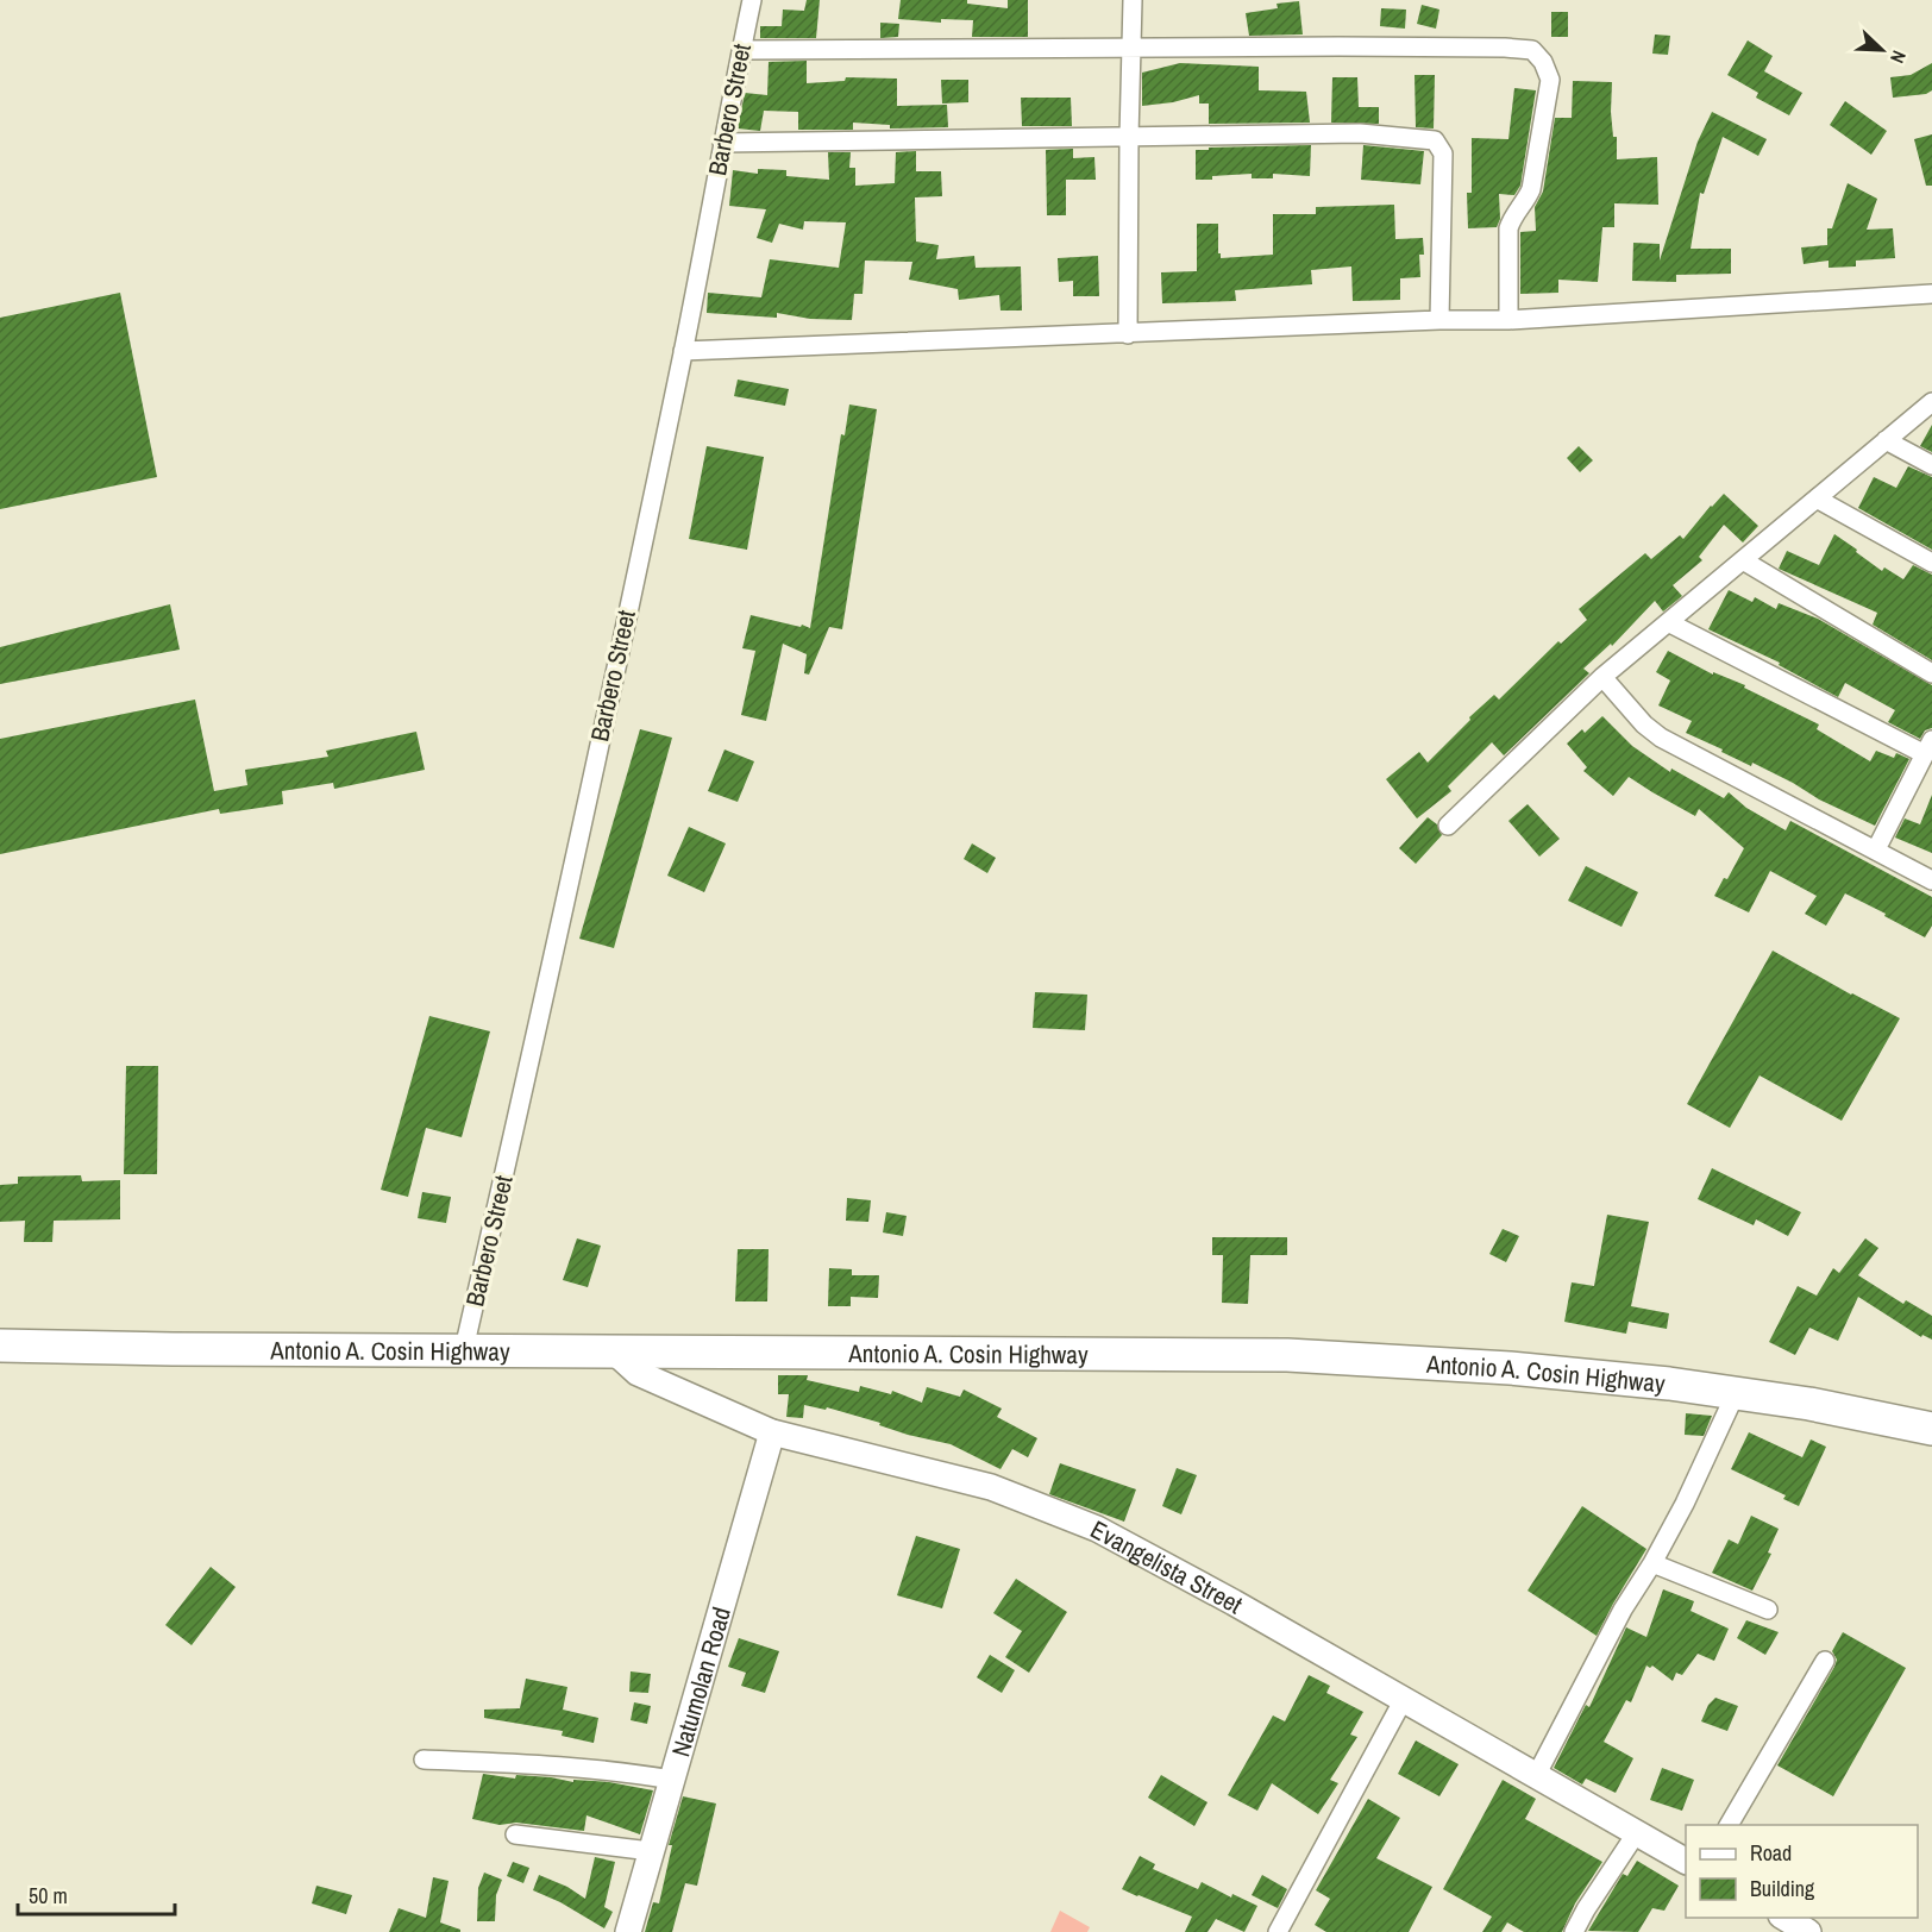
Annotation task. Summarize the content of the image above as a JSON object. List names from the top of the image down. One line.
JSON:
{"streets":{"highway":["Antonio A. Cosin Highway"],"street":["Barbero Street","Evangelista Street","Natumolan Road"]},"crossings":[["Barbero Street","Antonio A. Cosin Highway"],["Antonio A. Cosin Highway","Evangelista Street"],["Evangelista Street","Natumolan Road"]],"legend":["Road","Building"],"scale_bar":"50 m","north":"bottom right"}
